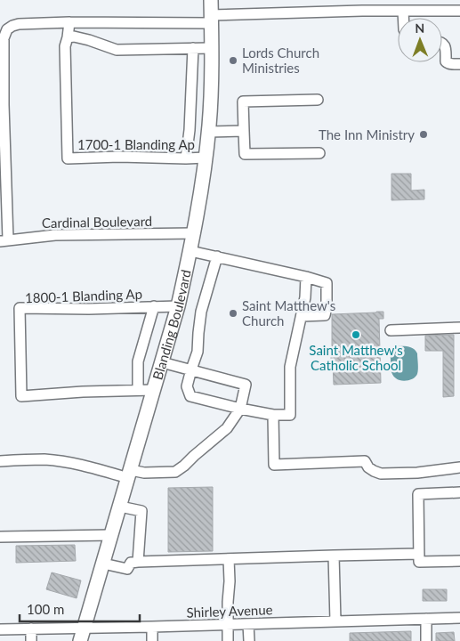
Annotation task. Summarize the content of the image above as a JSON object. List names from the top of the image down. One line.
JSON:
{"streets":{"main road":["Blanding Boulevard"],"street":["1700-1 Blanding Ap","Cardinal Boulevard","1800-1 Blanding Ap","Shirley Avenue"]},"crossings":[["1700-1 Blanding Ap","Blanding Boulevard"],["Cardinal Boulevard","Blanding Boulevard"],["1800-1 Blanding Ap","Blanding Boulevard"],["Blanding Boulevard","Shirley Avenue"]],"places":["Lords Church Ministries","The Inn Ministry","Saint Matthew's Church","Saint Matthew's Catholic School"],"scale_bar":"100 m","north":"top"}
